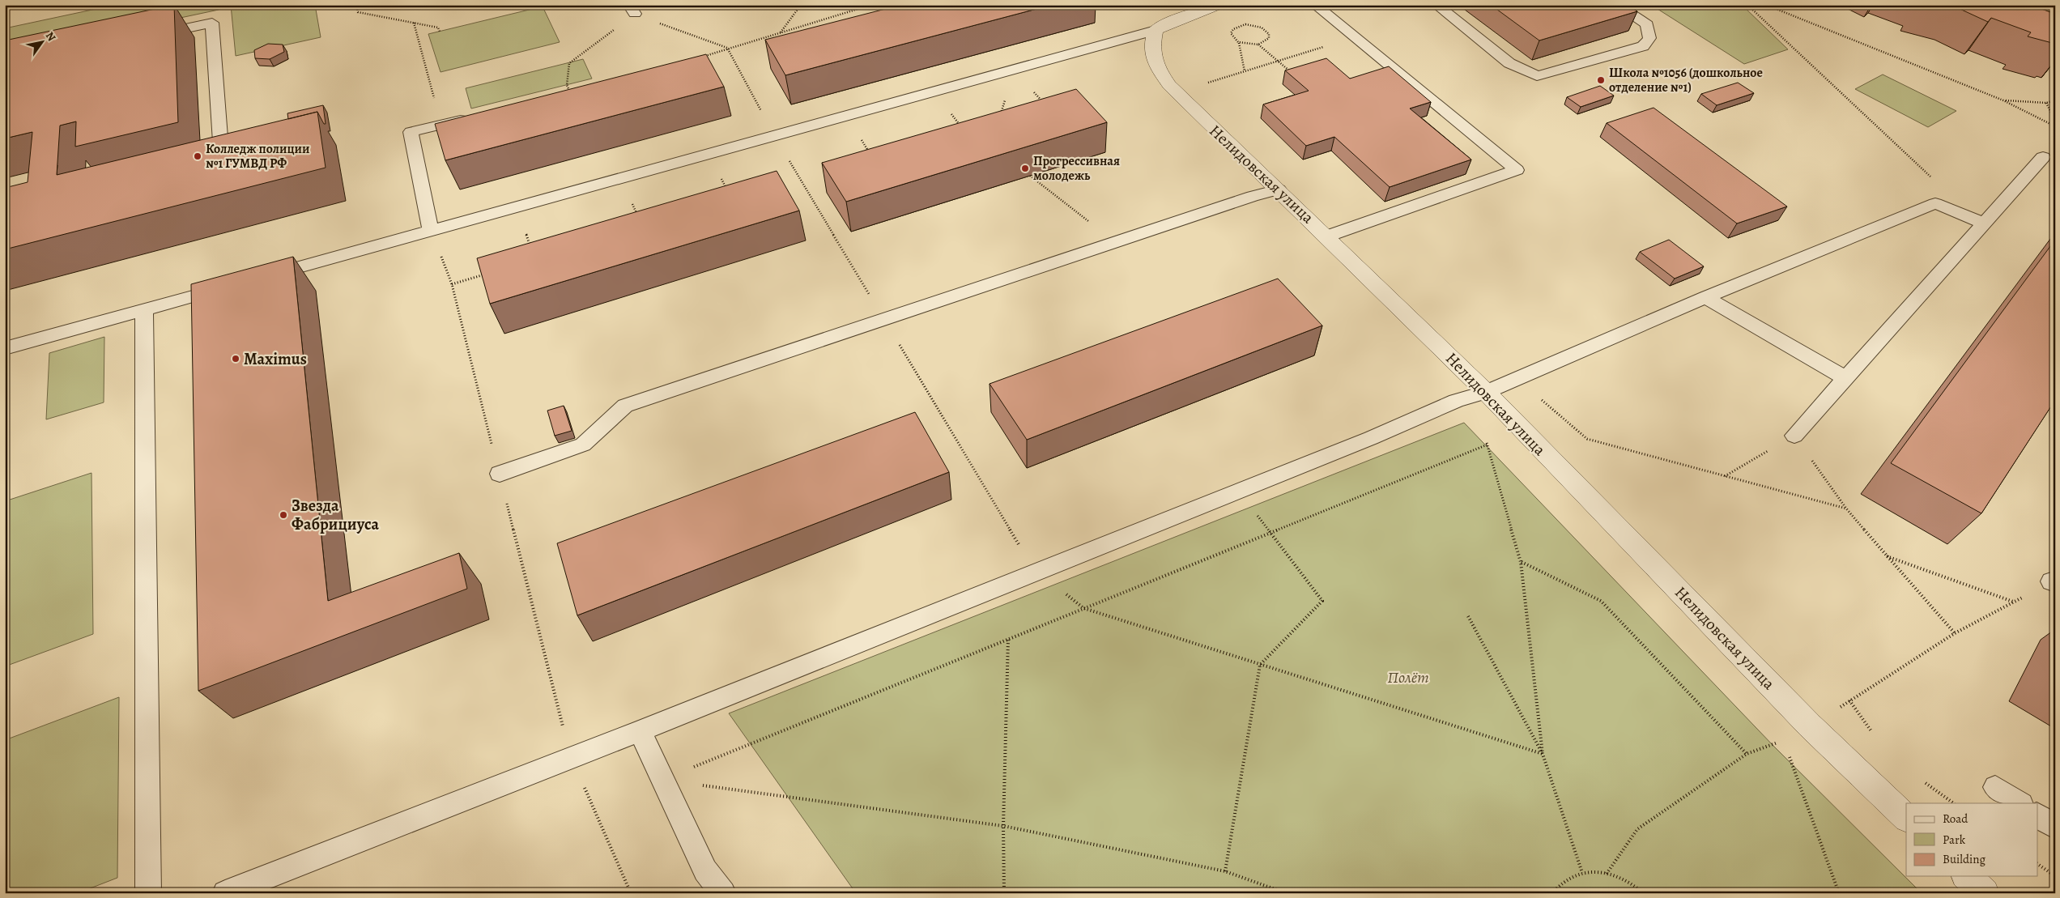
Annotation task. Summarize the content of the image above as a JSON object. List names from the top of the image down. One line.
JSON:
{"streets":{"street":["Нелидовская улица"]},"parks":["Полёт"],"places":["Школа №1056 (дошкольное отделение №1)","Колледж полиции №1 ГУМВД РФ","Прогрессивная молодежь","Maximus","Звезда Фабрициуса"],"legend":["Road","Park","Building"],"north":"top right"}
